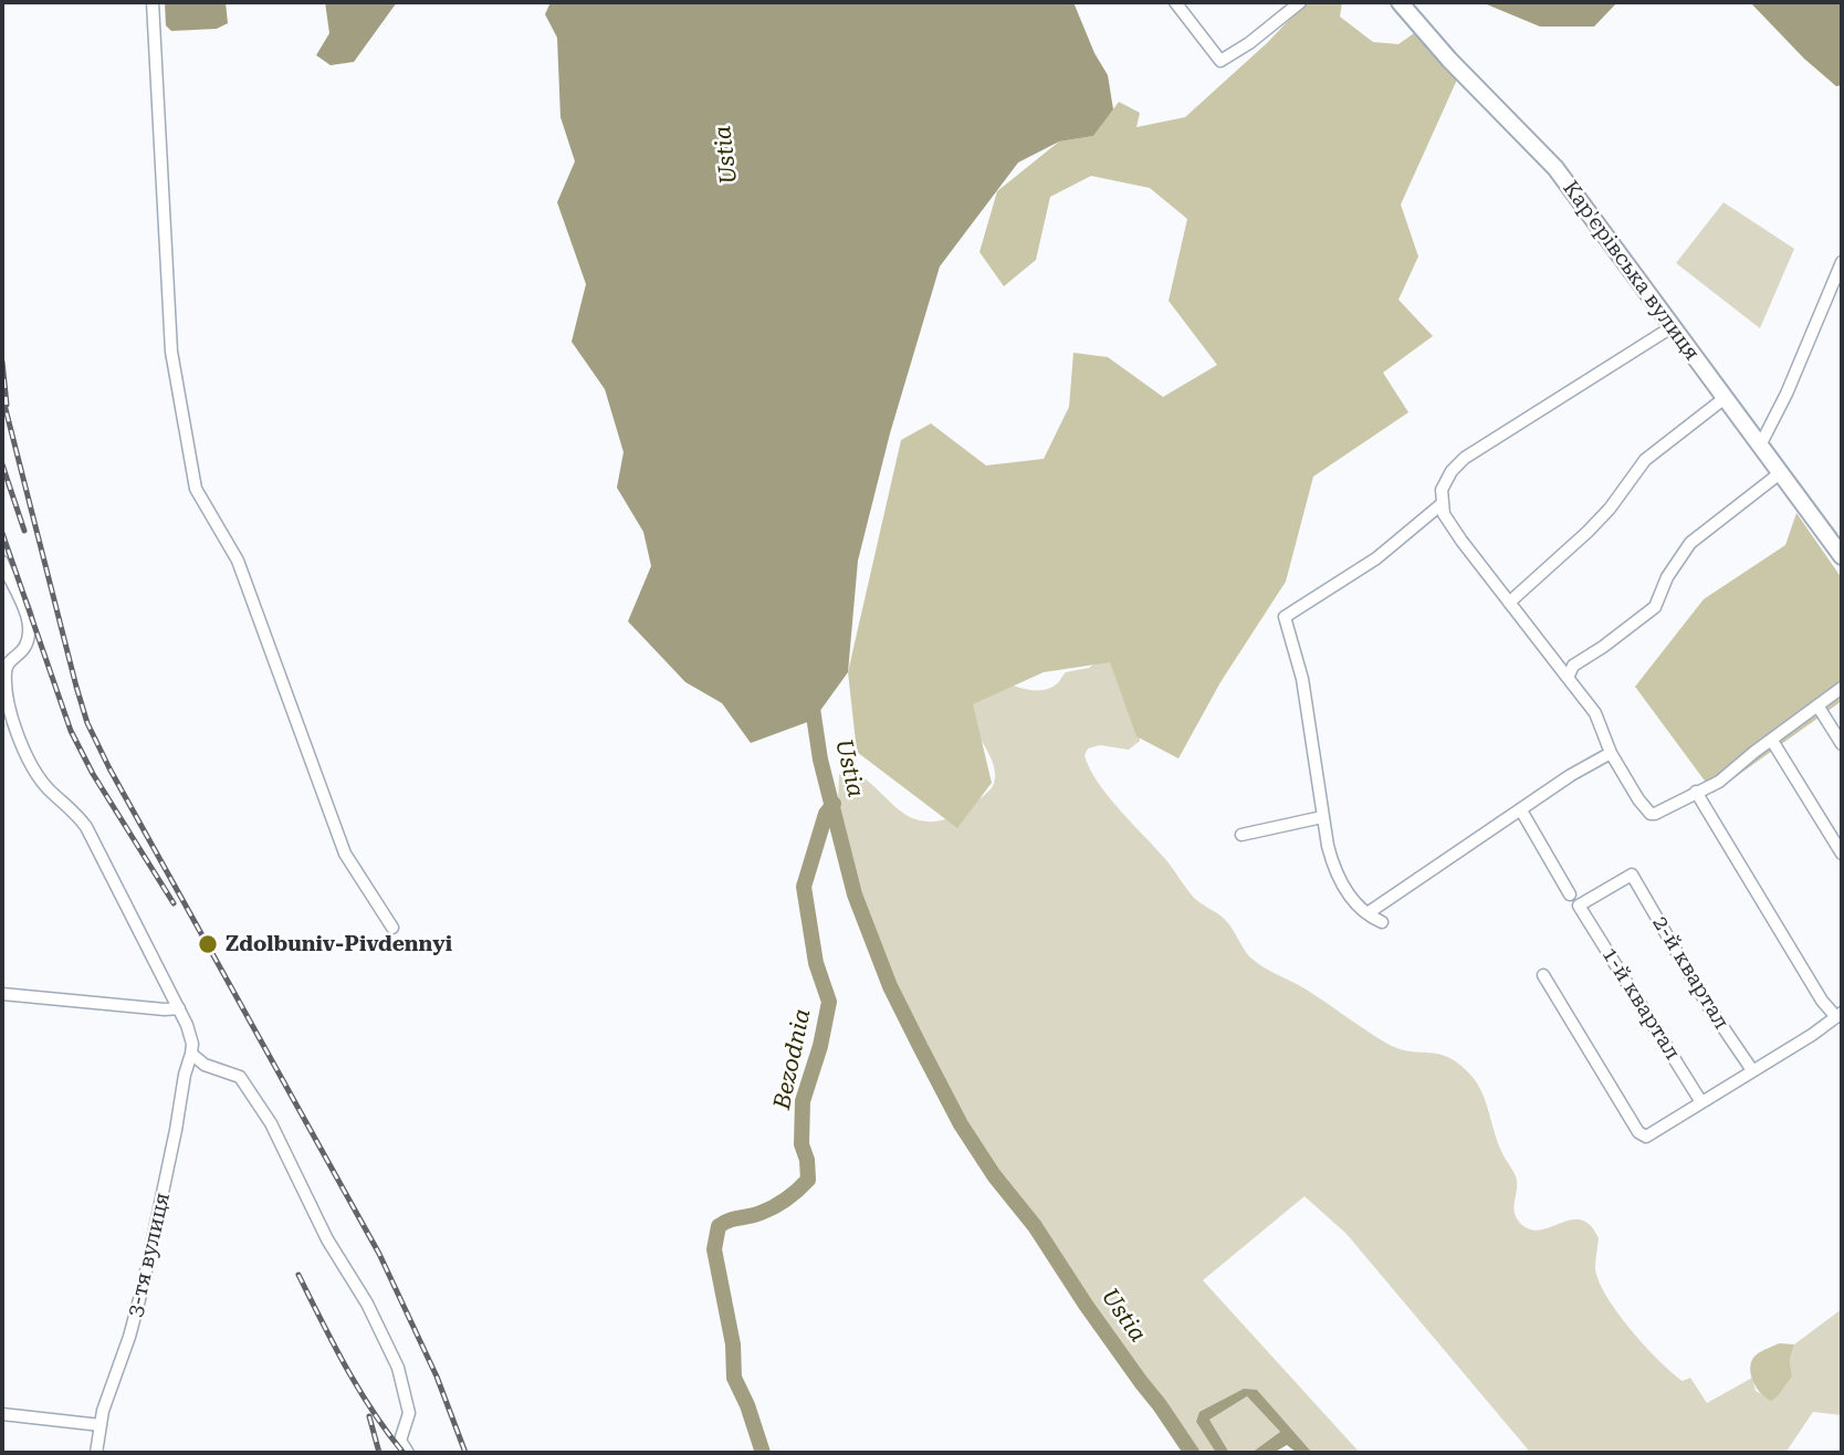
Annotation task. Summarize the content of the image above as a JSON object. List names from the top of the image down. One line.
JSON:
{"streets":{"street":["Кар'єрівська вулиця","2-й квартал","1-й квартал","3-тя вулиця"]},"crossings":[["2-й квартал","1-й квартал"]],"water":["Ustia","Bezodnia"],"places":["Zdolbuniv-Pivdennyi"]}
